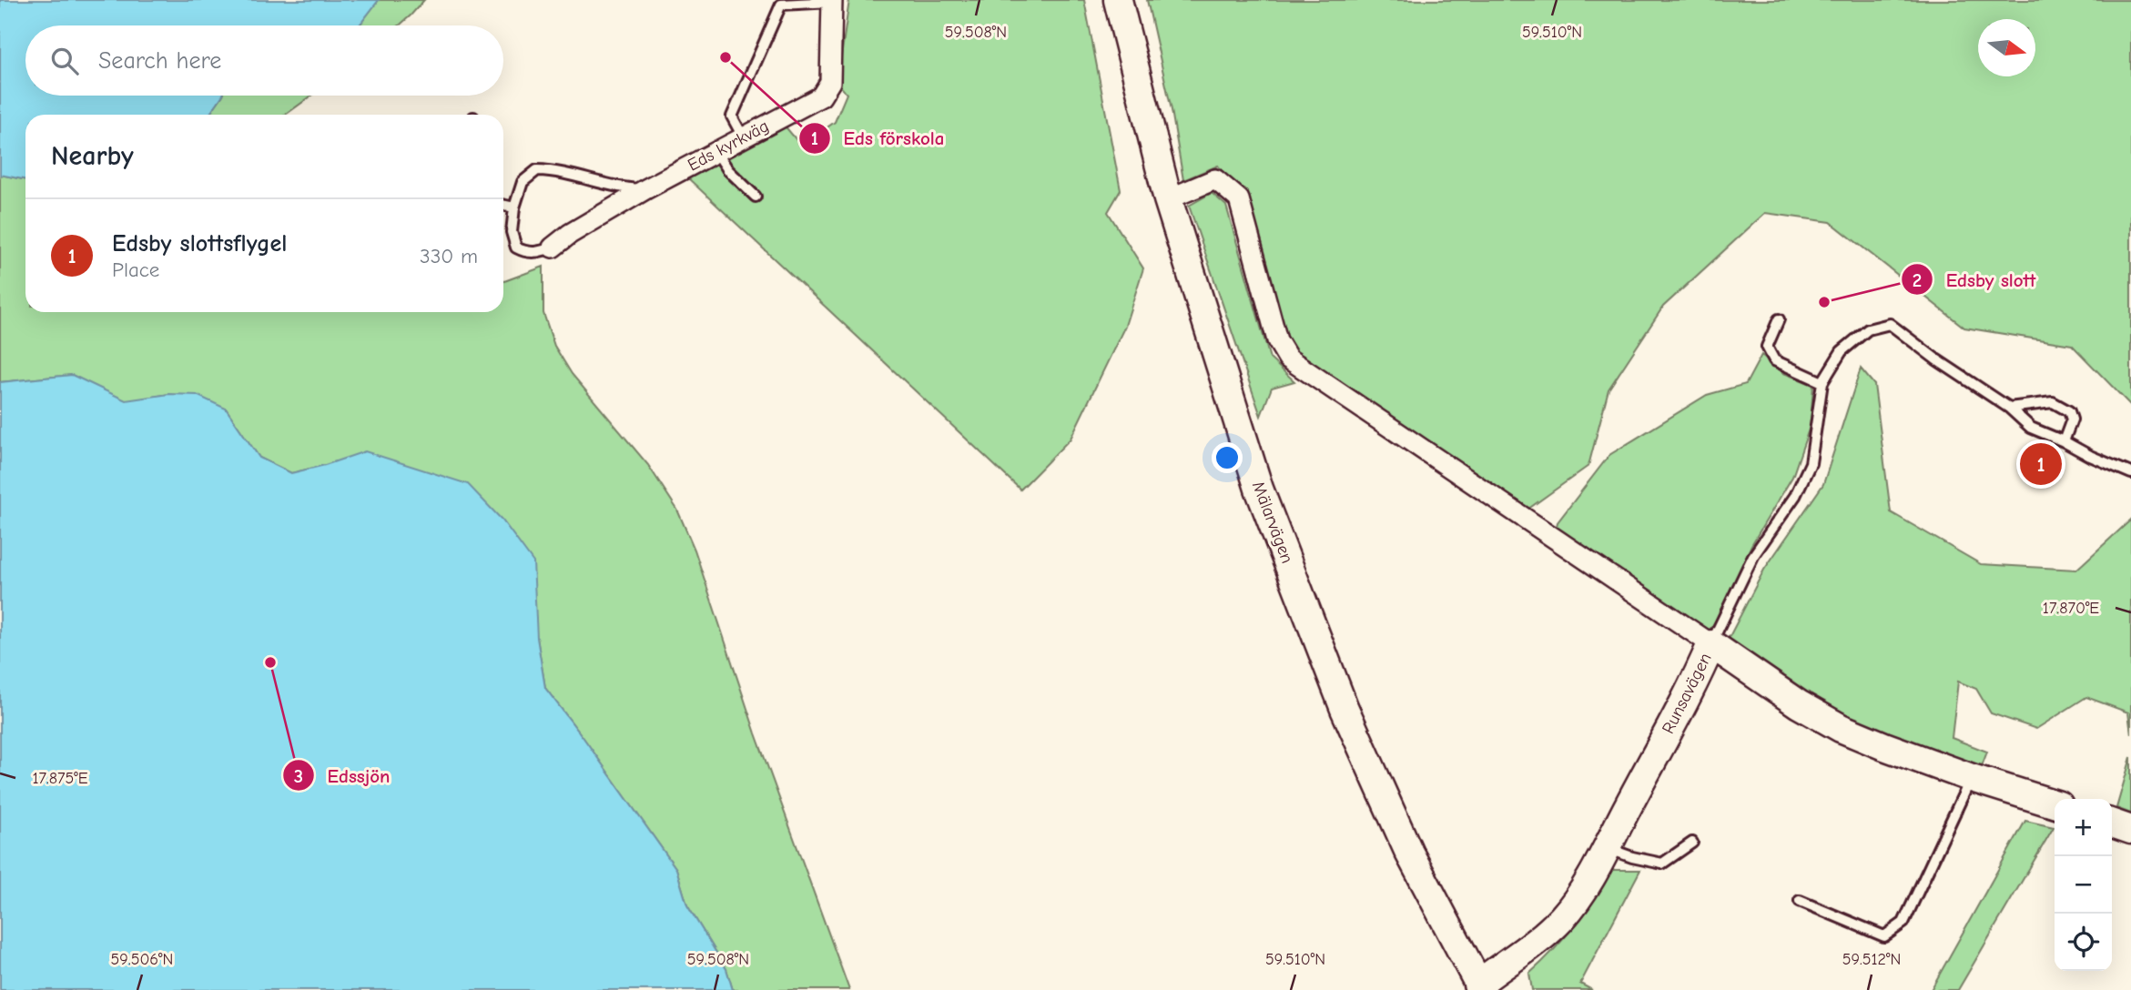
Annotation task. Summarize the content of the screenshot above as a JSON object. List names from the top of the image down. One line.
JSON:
{"streets":{"main road":["Mälarvägen","Runsavägen"],"street":["Eds kyrkväg"]},"crossings":[["Mälarvägen","Runsavägen"]],"places":["Eds förskola","Edsby slott","Edssjön"],"north":"right","page":{"search":"Search here","heading":"Nearby","list":[{"mark":"1","name":"Edsby slottsflygel","note":"Place","value":"330 m"}],"pins":"1","map_buttons":["+","−"]},"coordinates":["59.508°N","59.510°N","17.870°E","17.875°E","59.506°N","59.512°N"]}
